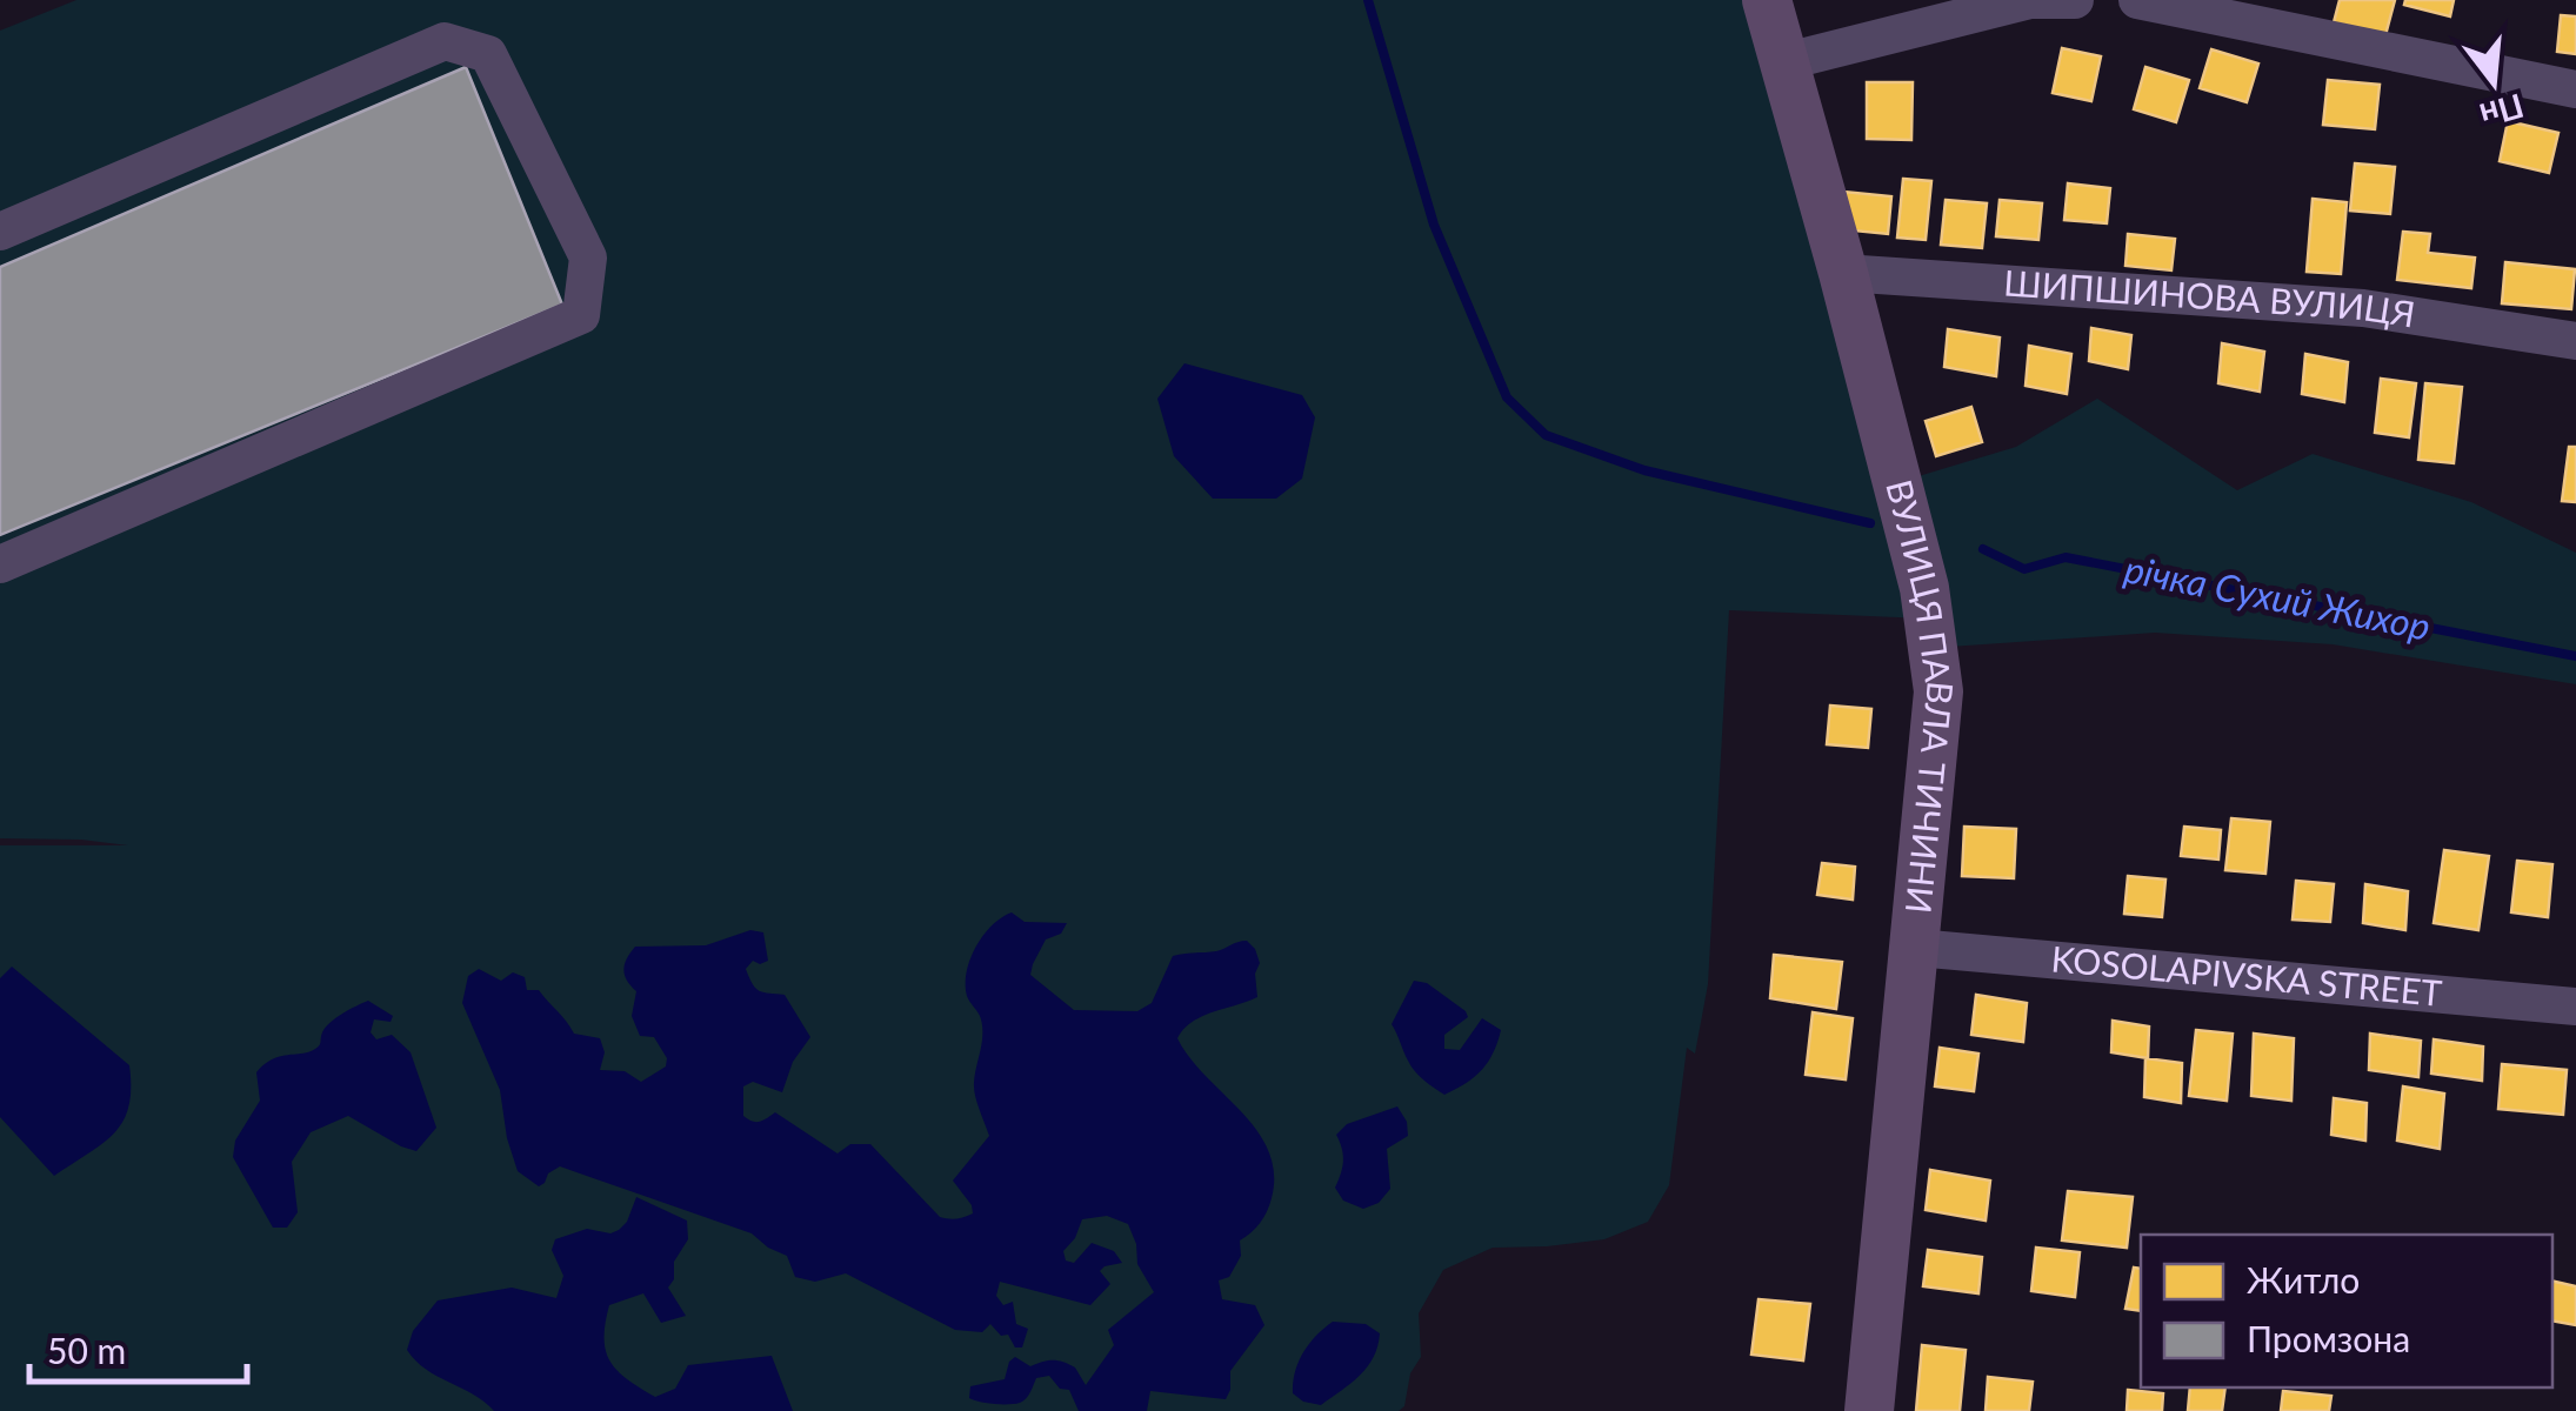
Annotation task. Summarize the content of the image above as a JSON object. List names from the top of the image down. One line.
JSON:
{"streets":{"main road":["ВУЛИЦЯ ПАВЛА ТИЧИНИ"],"street":["ШИПШИНОВА ВУЛИЦЯ","KOSOLAPIVSKA STREET"]},"crossings":[["ШИПШИНОВА ВУЛИЦЯ","ВУЛИЦЯ ПАВЛА ТИЧИНИ"],["ВУЛИЦЯ ПАВЛА ТИЧИНИ","KOSOLAPIVSKA STREET"]],"water":["річка Сухий Жихор"],"legend":["Житло","Промзона"],"scale_bar":"50 m","north":"bottom"}
